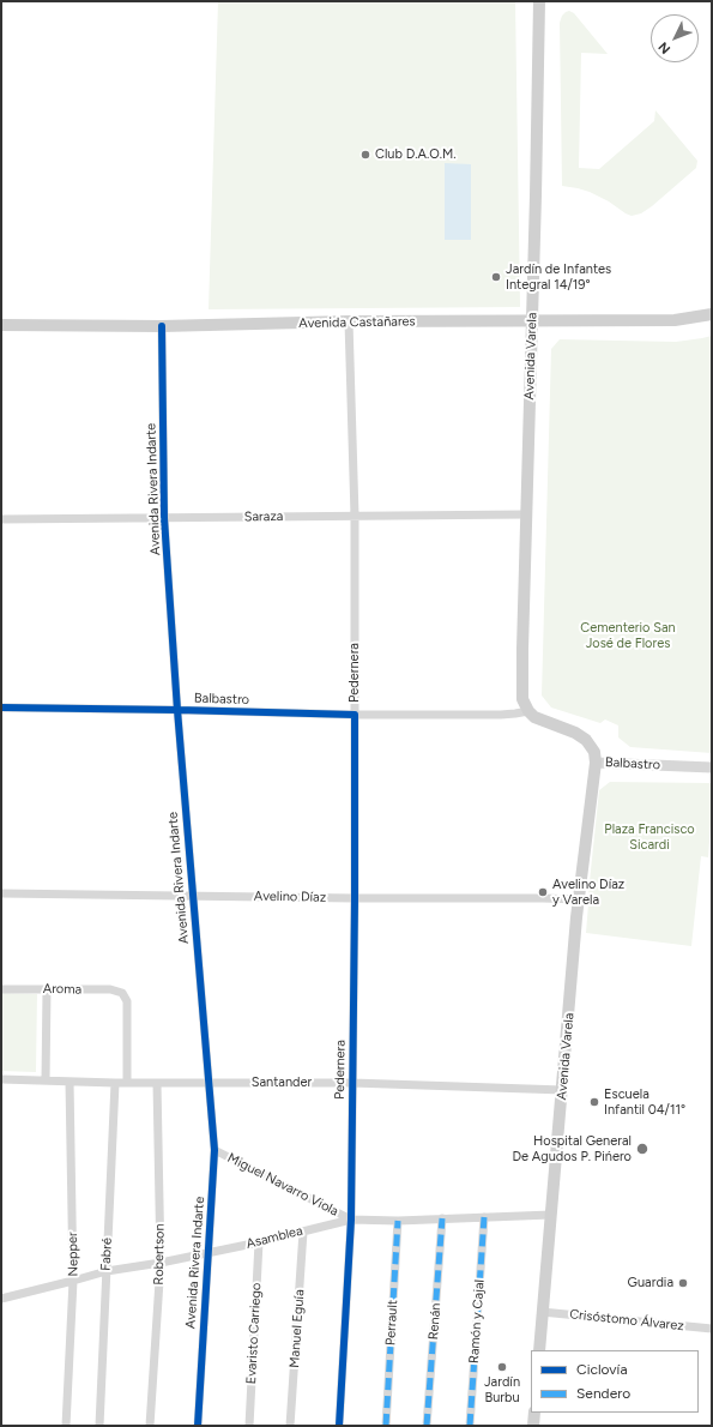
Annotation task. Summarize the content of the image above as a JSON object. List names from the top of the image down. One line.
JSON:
{"streets":{"main road":["Avenida Castañares","Avenida Varela","Balbastro"],"street":["Avenida Rivera Indarte","Saraza","Pedernera","Avelino Díaz","Aroma","Santander","Miguel Navarro Viola","Asamblea","Nepper","Fabré","Robertson","Crisóstomo Álvarez","Renán","Ramón y Cajal","Perrault","Manuel Eguía","Evaristo Carriego"]},"crossings":[["Avenida Castañares","Avenida Varela"],["Avenida Castañares","Avenida Rivera Indarte"],["Avenida Castañares","Pedernera"],["Avenida Varela","Saraza"],["Avenida Varela","Balbastro"],["Avenida Varela","Avelino Díaz"],["Avenida Varela","Santander"],["Avenida Varela","Asamblea"],["Avenida Varela","Crisóstomo Álvarez"],["Avenida Rivera Indarte","Saraza"],["Avenida Rivera Indarte","Balbastro"],["Avenida Rivera Indarte","Avelino Díaz"],["Avenida Rivera Indarte","Santander"],["Avenida Rivera Indarte","Miguel Navarro Viola"],["Avenida Rivera Indarte","Asamblea"],["Saraza","Pedernera"],["Pedernera","Balbastro"],["Pedernera","Avelino Díaz"],["Pedernera","Santander"],["Pedernera","Miguel Navarro Viola"],["Pedernera","Asamblea"],["Aroma","Santander"],["Santander","Nepper"],["Santander","Fabré"],["Santander","Robertson"],["Miguel Navarro Viola","Asamblea"],["Asamblea","Nepper"],["Asamblea","Fabré"],["Asamblea","Robertson"],["Asamblea","Renán"],["Asamblea","Ramón y Cajal"],["Asamblea","Perrault"],["Asamblea","Manuel Eguía"],["Asamblea","Evaristo Carriego"]],"parks":["Cementerio San José de Flores","Plaza Francisco Sicardi"],"places":["Club D.A.O.M.","Jardín de Infantes Integral 14/19°","Avelino Díaz y Varela","Escuela Infantil 04/11°","Hospital General De Agudos P. Pińero","Guardia","Jardín Burbu"],"legend":["Ciclovía","Sendero"],"north":"bottom left"}
